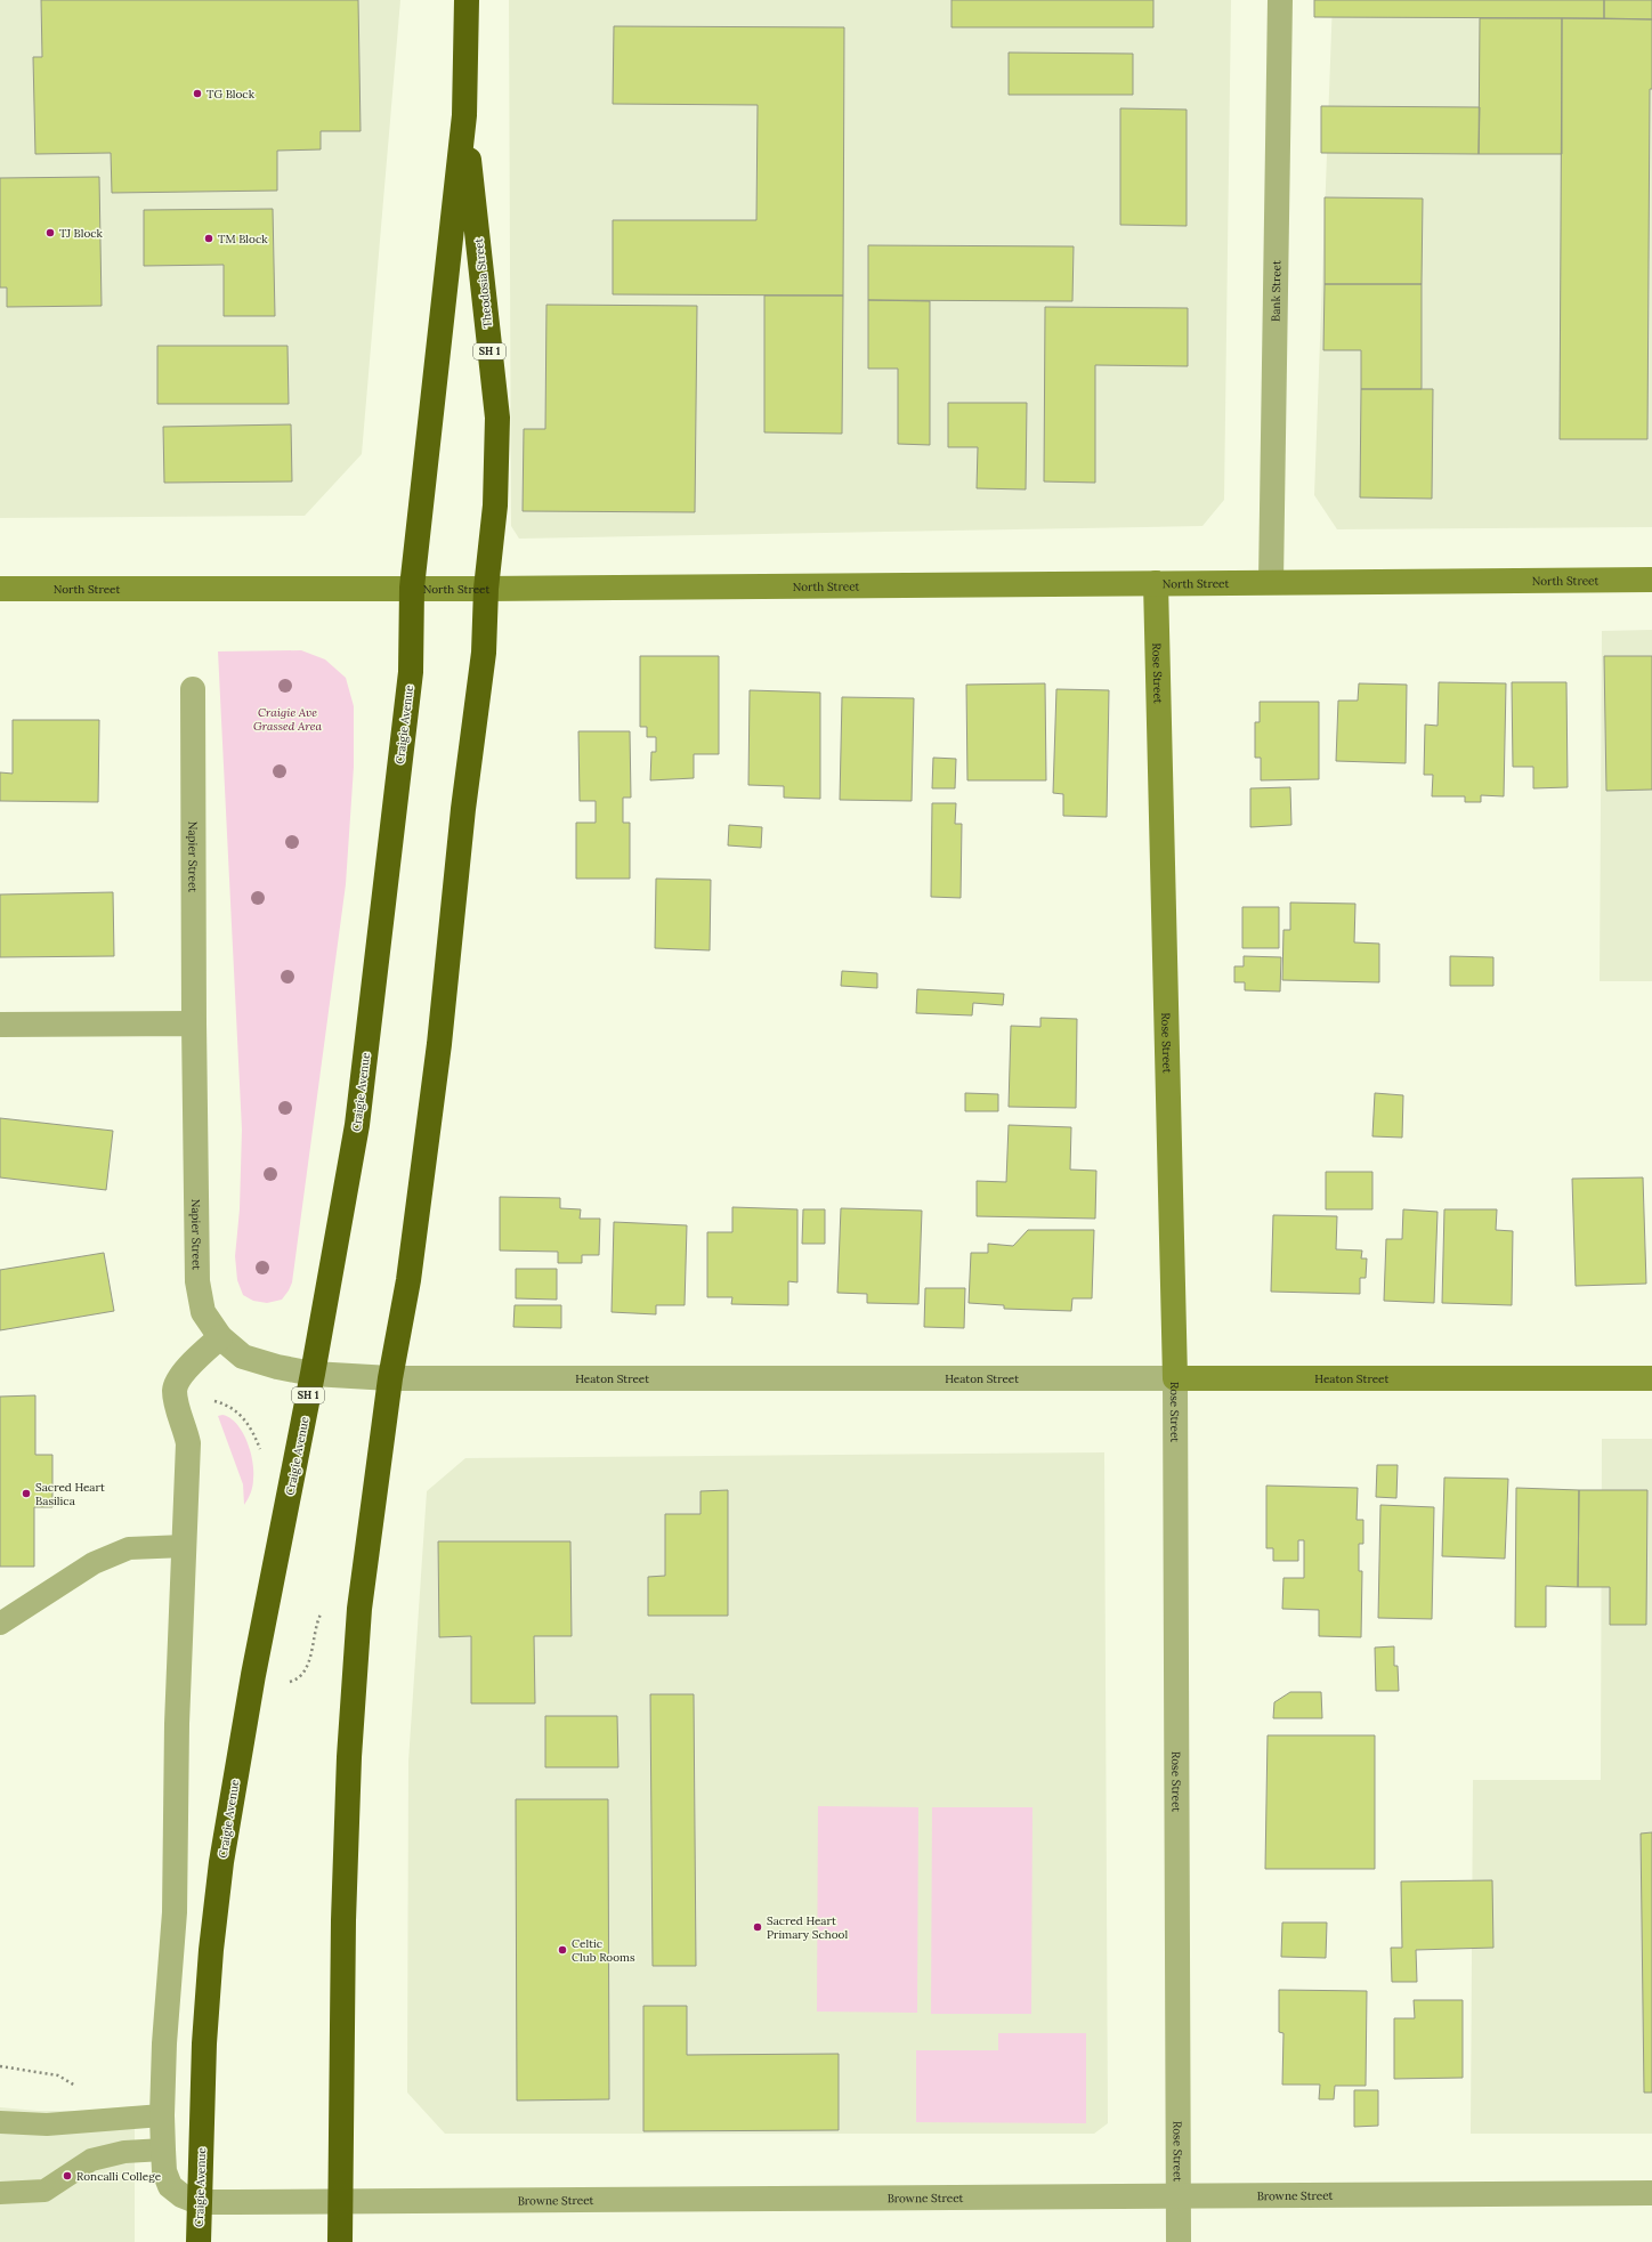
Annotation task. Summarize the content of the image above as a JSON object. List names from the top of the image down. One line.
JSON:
{"streets":{"highway":["Theodosia Street","SH 1","Craigie Avenue"],"street":["Bank Street","North Street","Rose Street","Napier Street","Heaton Street","Browne Street"]},"crossings":[["Theodosia Street","SH 1"],["Theodosia Street","North Street"],["Theodosia Street","Craigie Avenue"],["Bank Street","North Street"],["SH 1","North Street"],["SH 1","Heaton Street"],["SH 1","Browne Street"],["North Street","Rose Street"],["North Street","Craigie Avenue"],["Rose Street","Heaton Street"],["Rose Street","Browne Street"],["Craigie Avenue","Napier Street"],["Craigie Avenue","Heaton Street"],["Craigie Avenue","Browne Street"],["Napier Street","Heaton Street"]],"parks":["Craigie Ave Grassed Area"],"places":["TG Block","TJ Block","TM Block","Sacred Heart Basilica","Sacred Heart Primary School","Celtic Club Rooms","Roncalli College"]}
